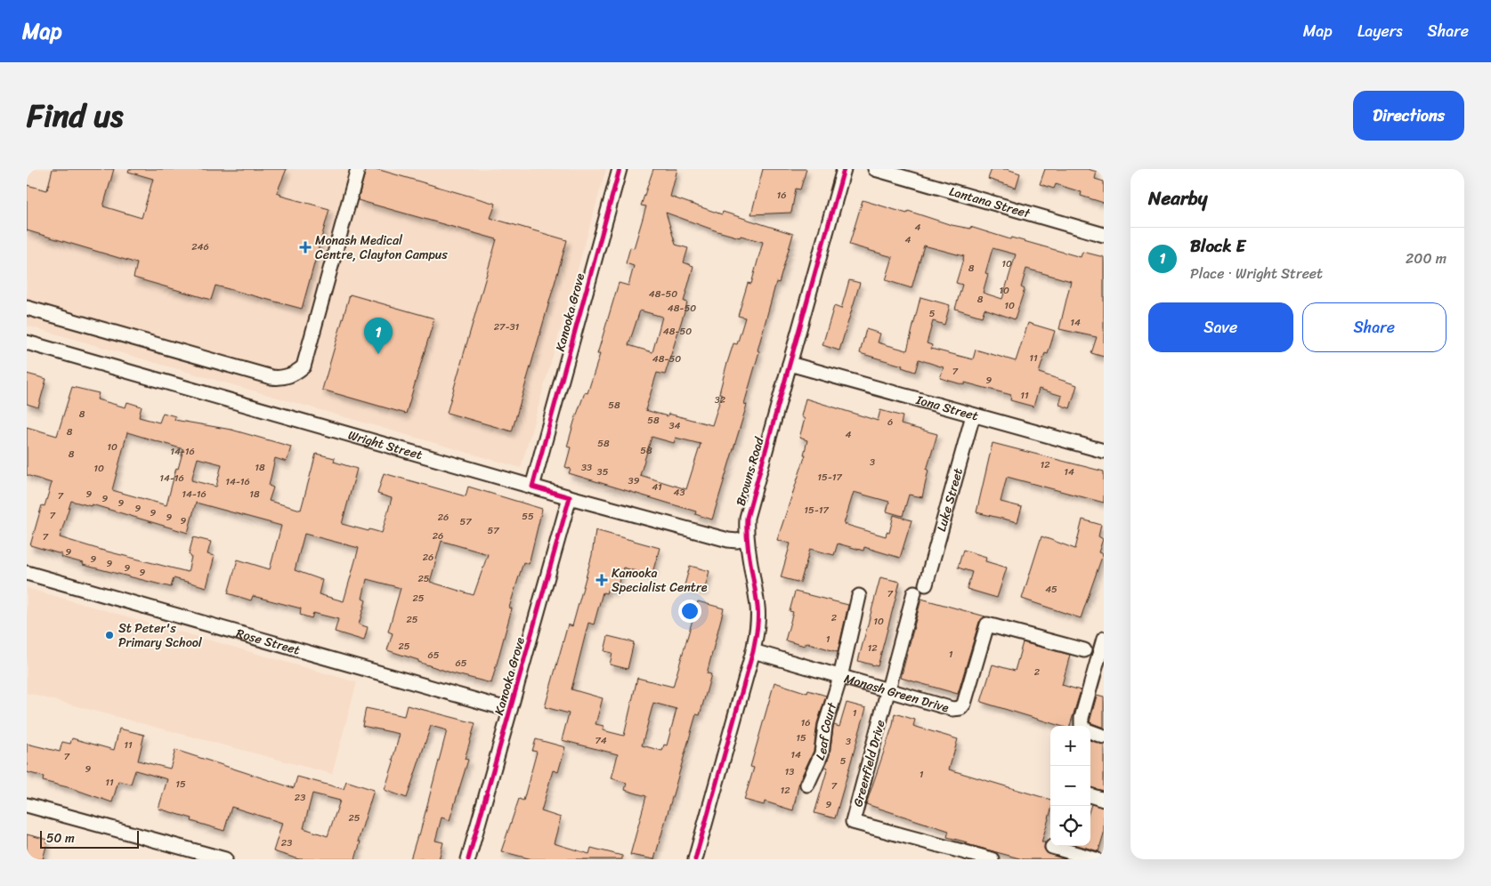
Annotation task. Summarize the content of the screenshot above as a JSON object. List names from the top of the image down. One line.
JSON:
{"streets":{"street":["Lantana Street","Kanooka Grove","Iona Street","Wright Street","Browns Road","Luke Street","Rose Street","Monash Green Drive","Leaf Court","Greenfield Drive"]},"crossings":[["Kanooka Grove","Wright Street"],["Kanooka Grove","Rose Street"],["Iona Street","Browns Road"],["Iona Street","Luke Street"],["Wright Street","Browns Road"],["Browns Road","Monash Green Drive"],["Monash Green Drive","Leaf Court"],["Monash Green Drive","Greenfield Drive"]],"places":{"health":["Monash Medical Centre, Clayton Campus","Kanooka Specialist Centre"],"other":["St Peter's Primary School"]},"house_numbers":["16","4","4","246","10","8","10","48-50","8","10","48-50","5","14","27-31","48-50","11","48-50","7","9","11","32","58","8","58","6","34","8","4","58","10","58","14-16","8","3","12","18","33","10","35","14","15-17","14-16","39","14-16","41","43","9","14-16","18","7","9","9","9","15-17","9","7","55","9","26","9","57","57","26","7","9","26","9","9","9","9","25","45","7","25","2","25","10","1","25","12","1","65","65","2","1","16","15","74","3","11","14","7","5","9","13","1","11","15","7","12","23","9","25","23"],"scale_bar":"50 m","page":{"header":"Map","nav":["Map","Layers","Share"],"title":"Find us","buttons":["Directions",["Save","Share"]],"heading":"Nearby","list":[{"mark":"1","name":"Block E","note":"Place · Wright Street","value":"200 m"}],"pins":"1","map_buttons":["+","−"],"scale":"50 m"}}
